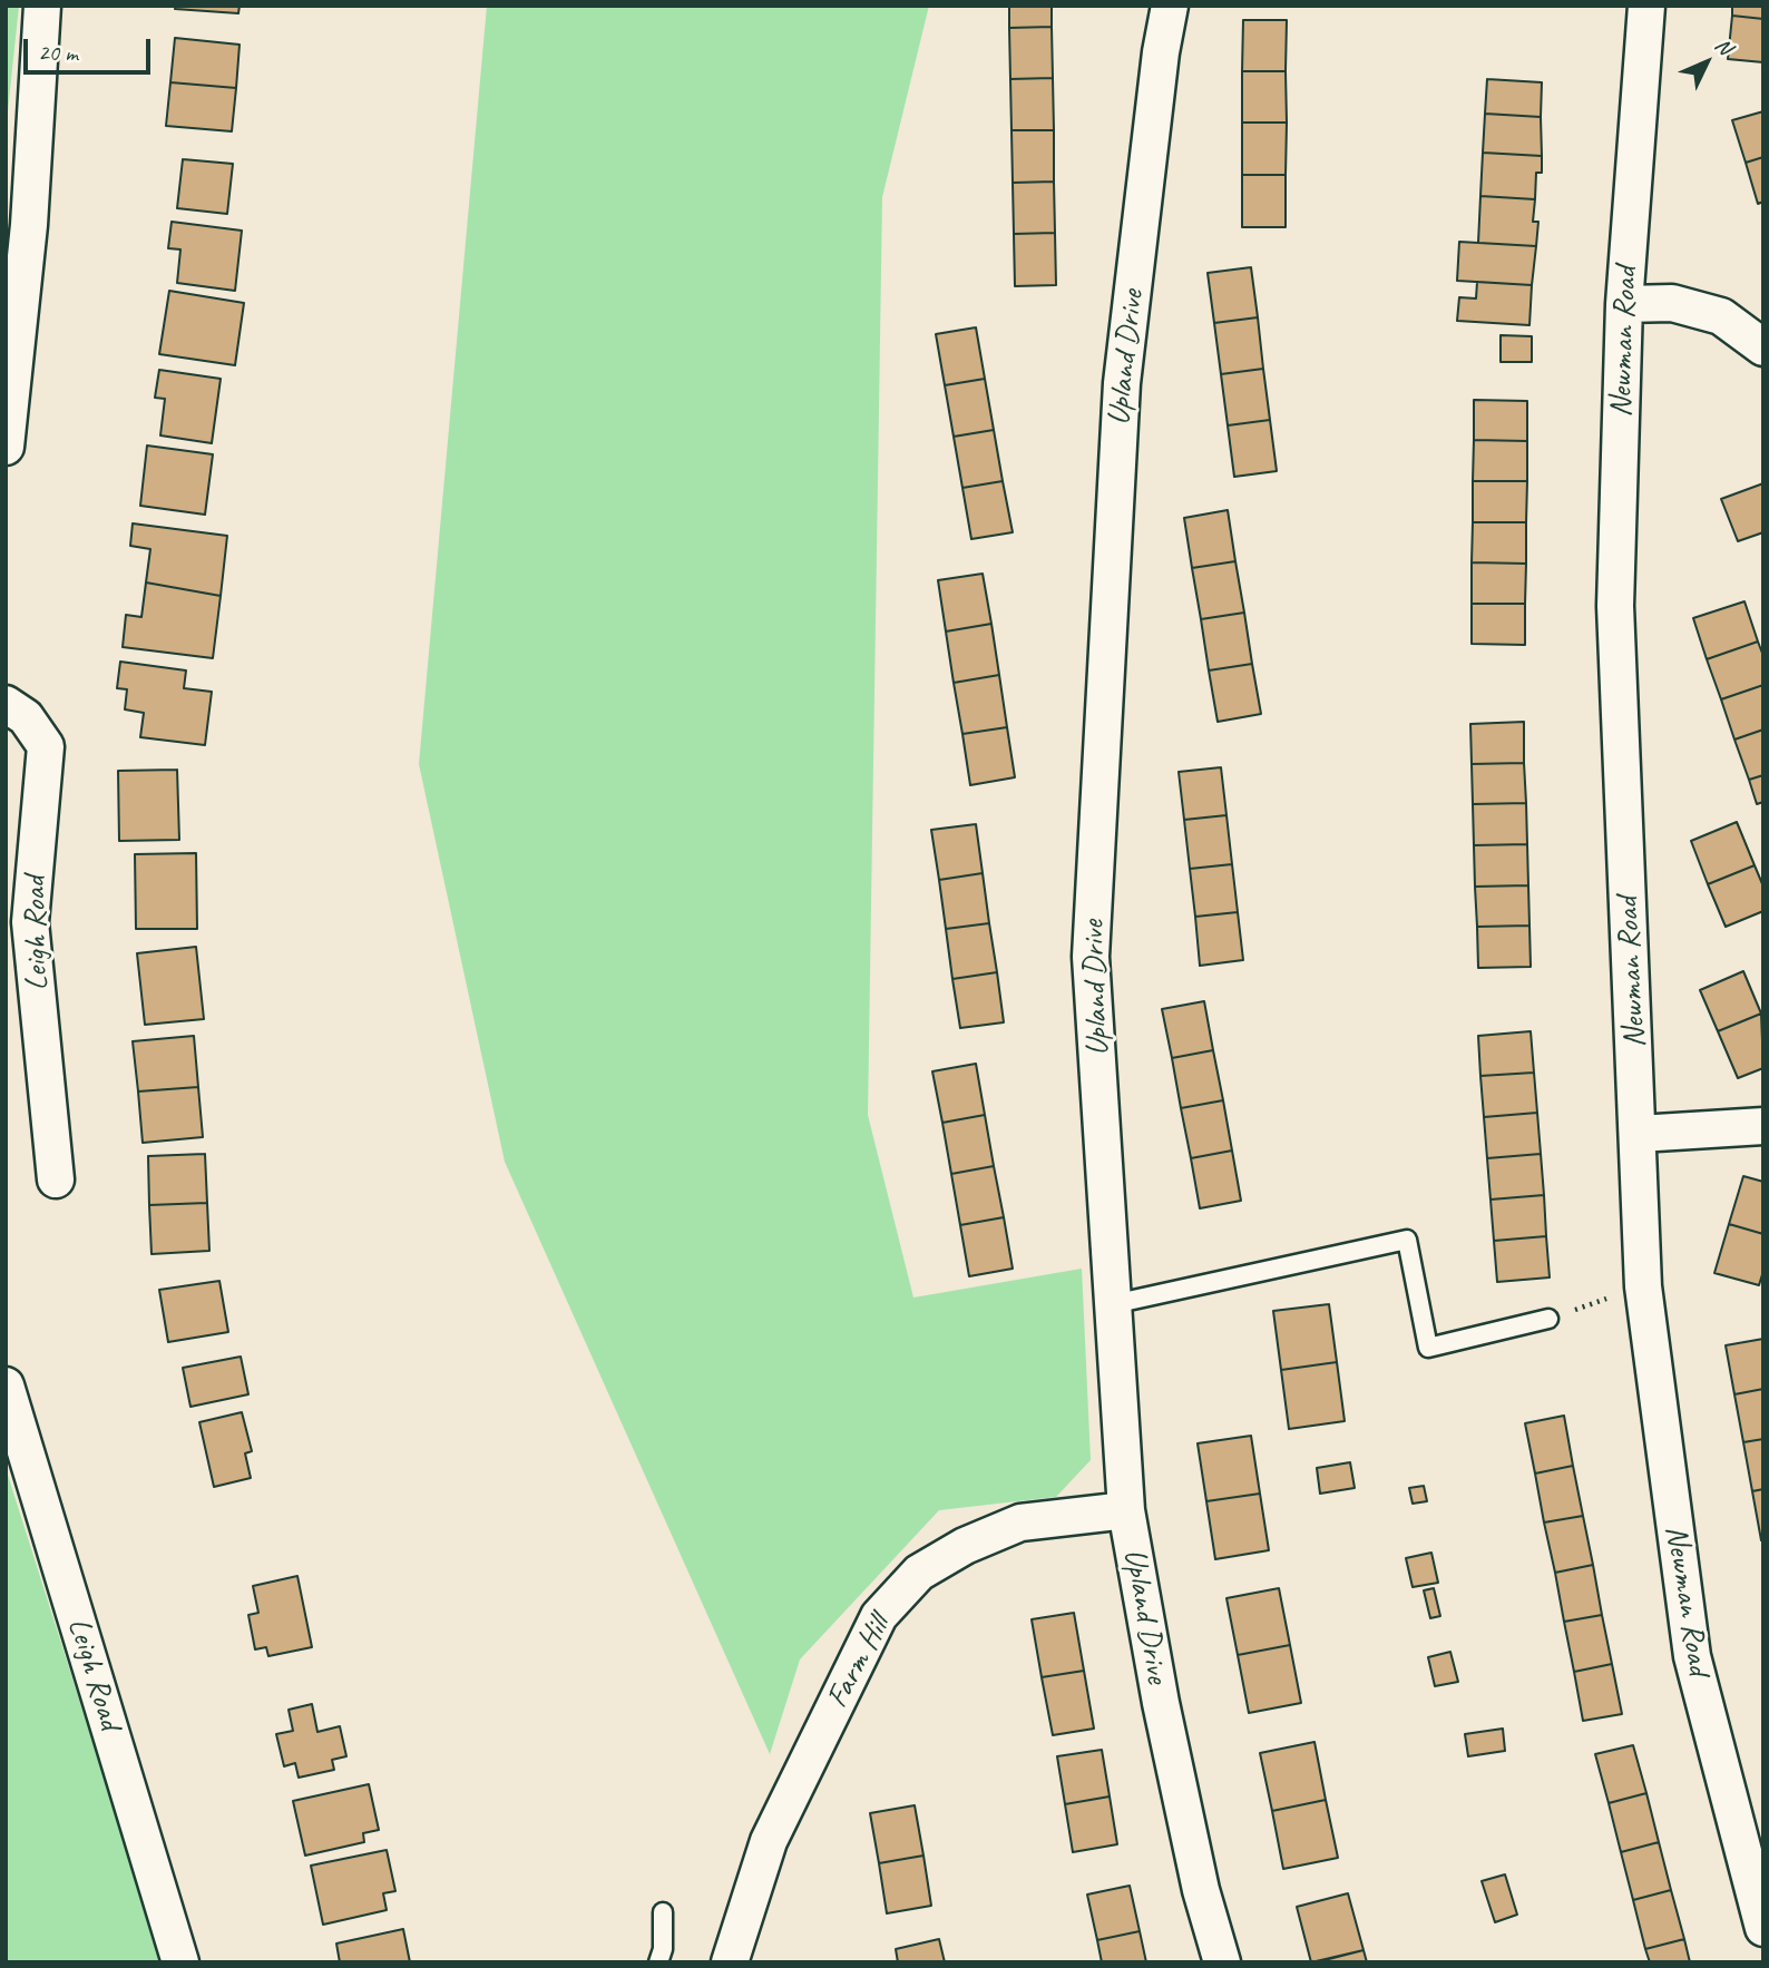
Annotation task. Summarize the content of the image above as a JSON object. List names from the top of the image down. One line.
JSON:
{"streets":{"street":["Newman Road","Upland Drive","Leigh Road","Farm Hill"]},"crossings":[["Upland Drive","Farm Hill"]],"scale_bar":"20 m","north":"top right"}
